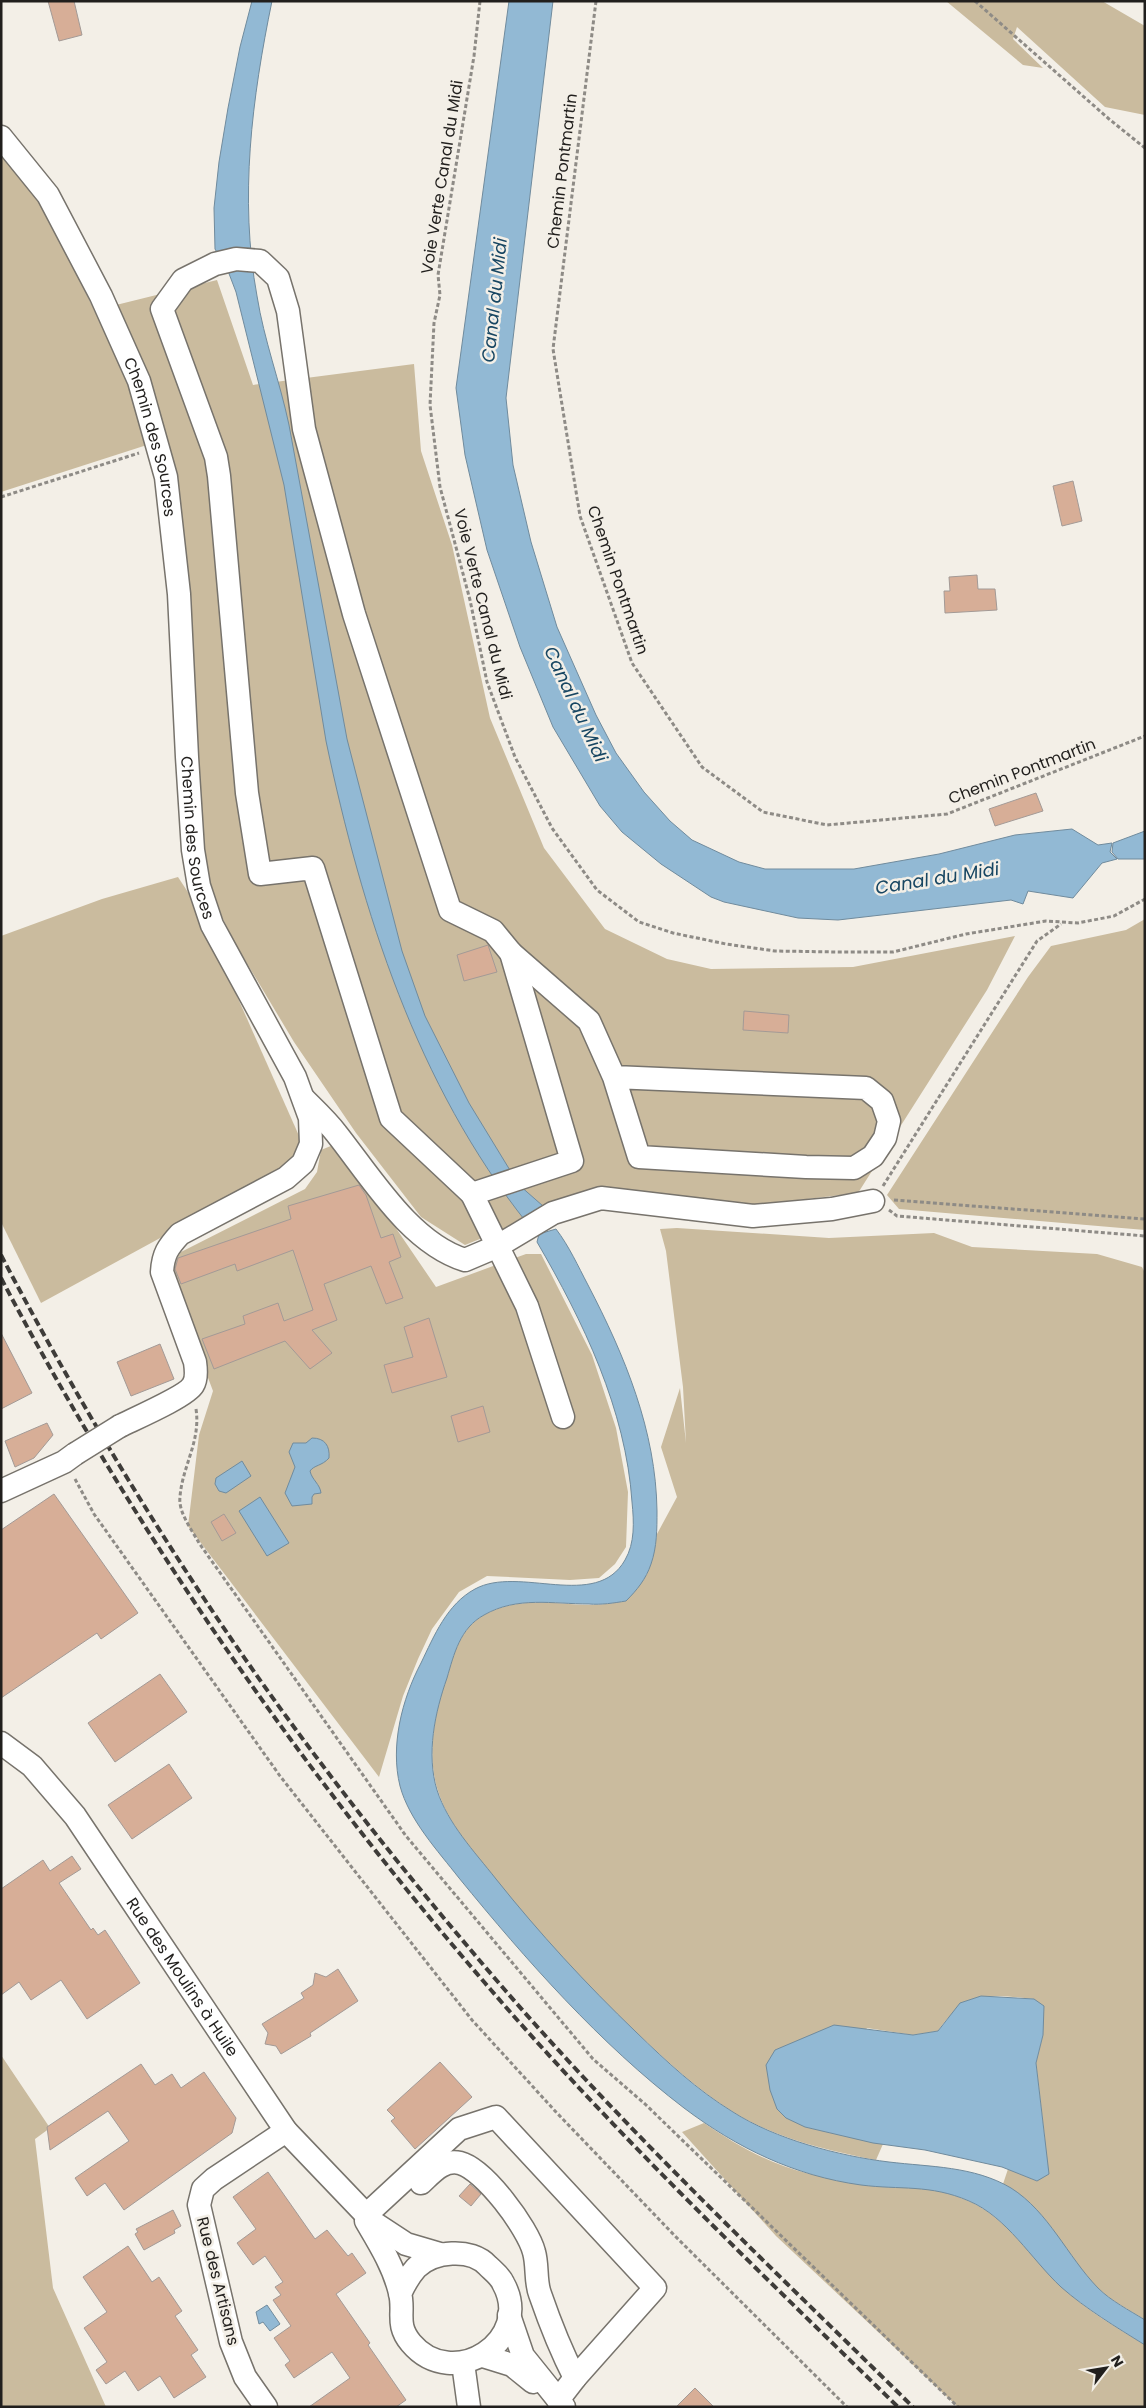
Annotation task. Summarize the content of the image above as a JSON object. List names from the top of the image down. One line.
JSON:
{"streets":{"street":["Chemin des Sources","Rue des Moulins à Huile","Rue des Artisans"],"path":["Chemin Pontmartin","Voie Verte Canal du Midi"]},"crossings":[["Rue des Moulins à Huile","Rue des Artisans"]],"water":["Canal du Midi"],"north":"top right"}
